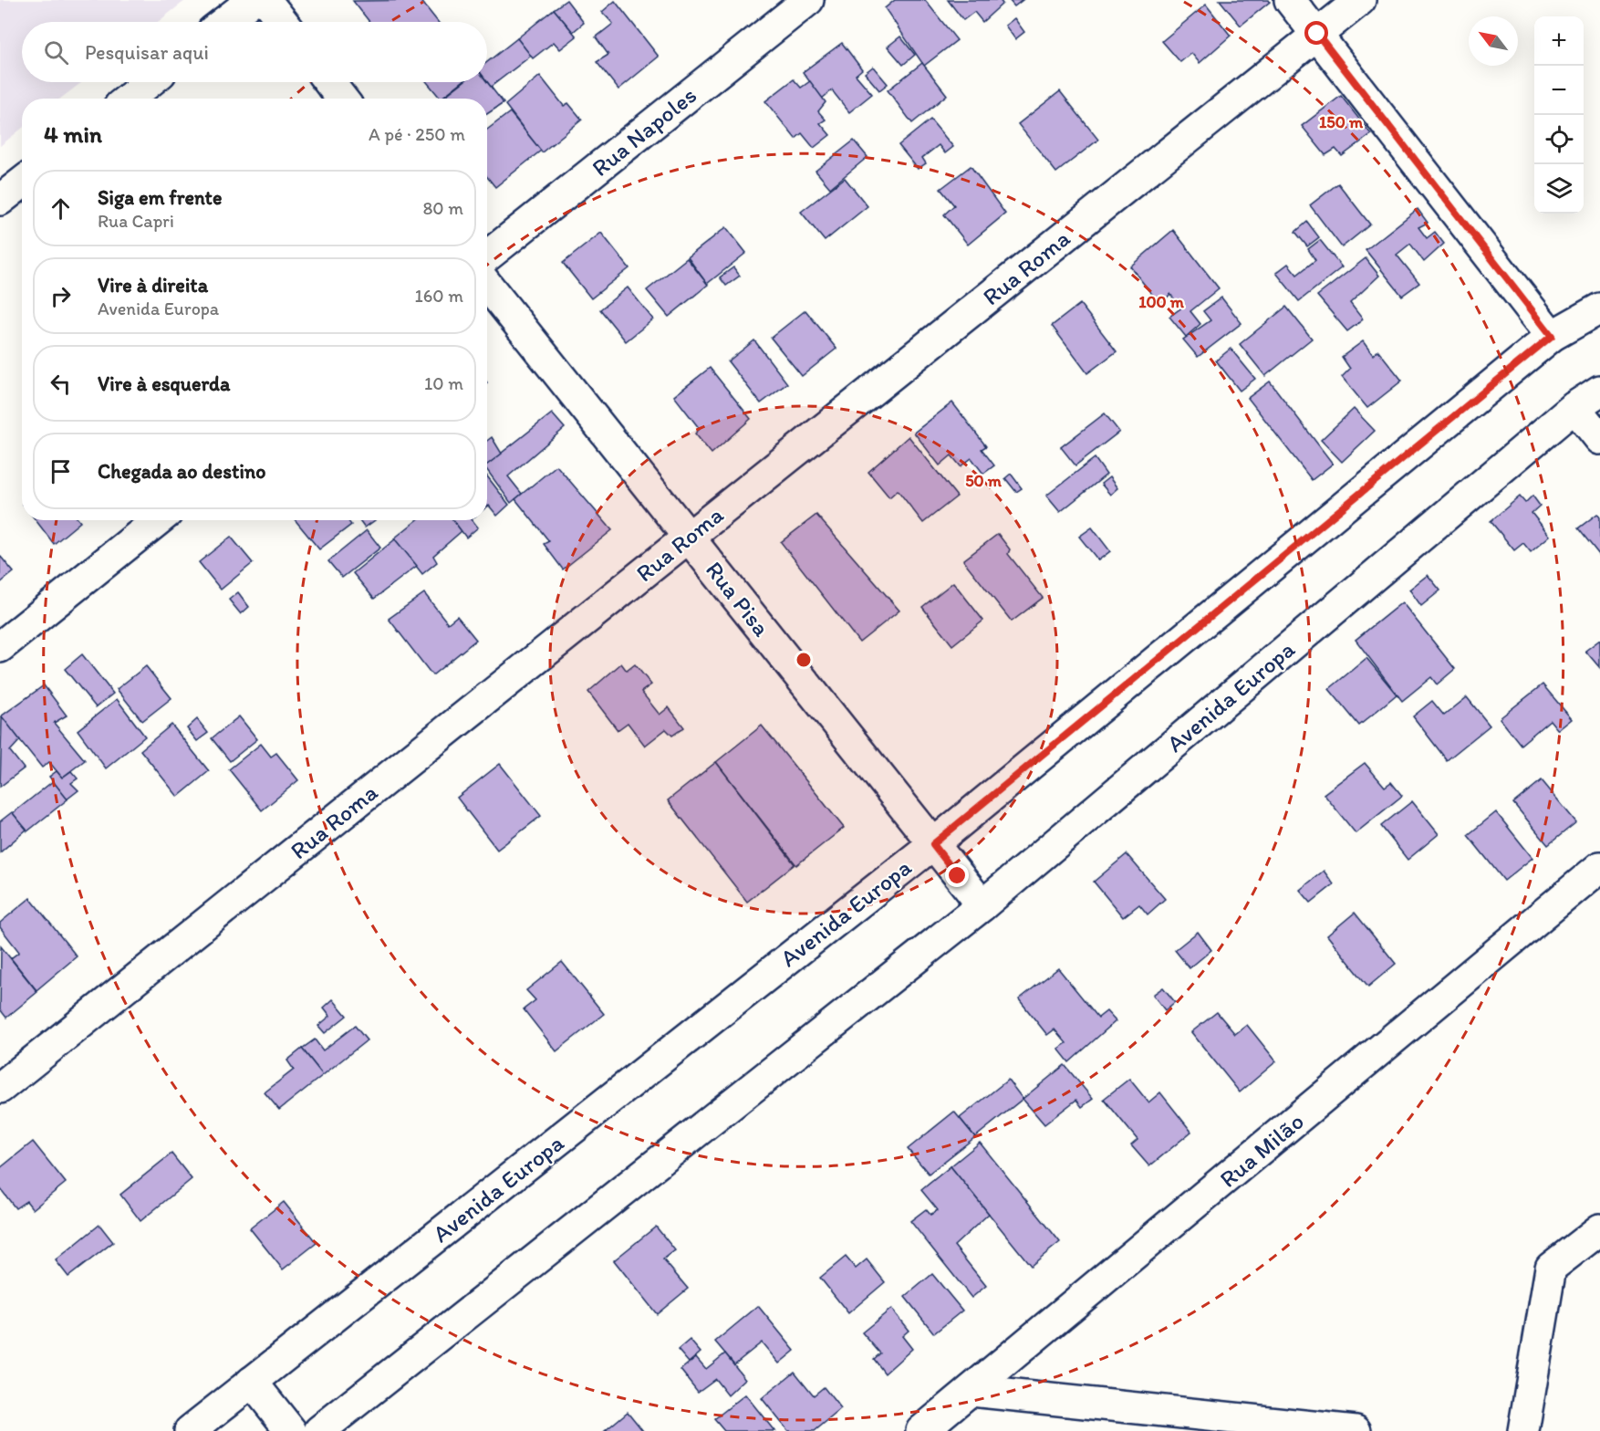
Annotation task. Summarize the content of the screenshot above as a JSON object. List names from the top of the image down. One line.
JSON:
{"streets":{"street":["Rua Napoles","Rua Roma","Rua Pisa","Avenida Europa","Rua Milão"]},"crossings":[["Rua Roma","Rua Pisa"],["Rua Pisa","Avenida Europa"]],"north":"top left","page":{"map_buttons":["+","−"],"search":"Pesquisar aqui","heading":["4 min","A pé · 250 m"],"list":[["Siga em frente","Rua Capri","80 m"],["Vire à direita","Avenida Europa","160 m"],["Vire à esquerda","10 m"],"Chegada ao destino"]},"rings":["150 m","100 m","50 m"]}
